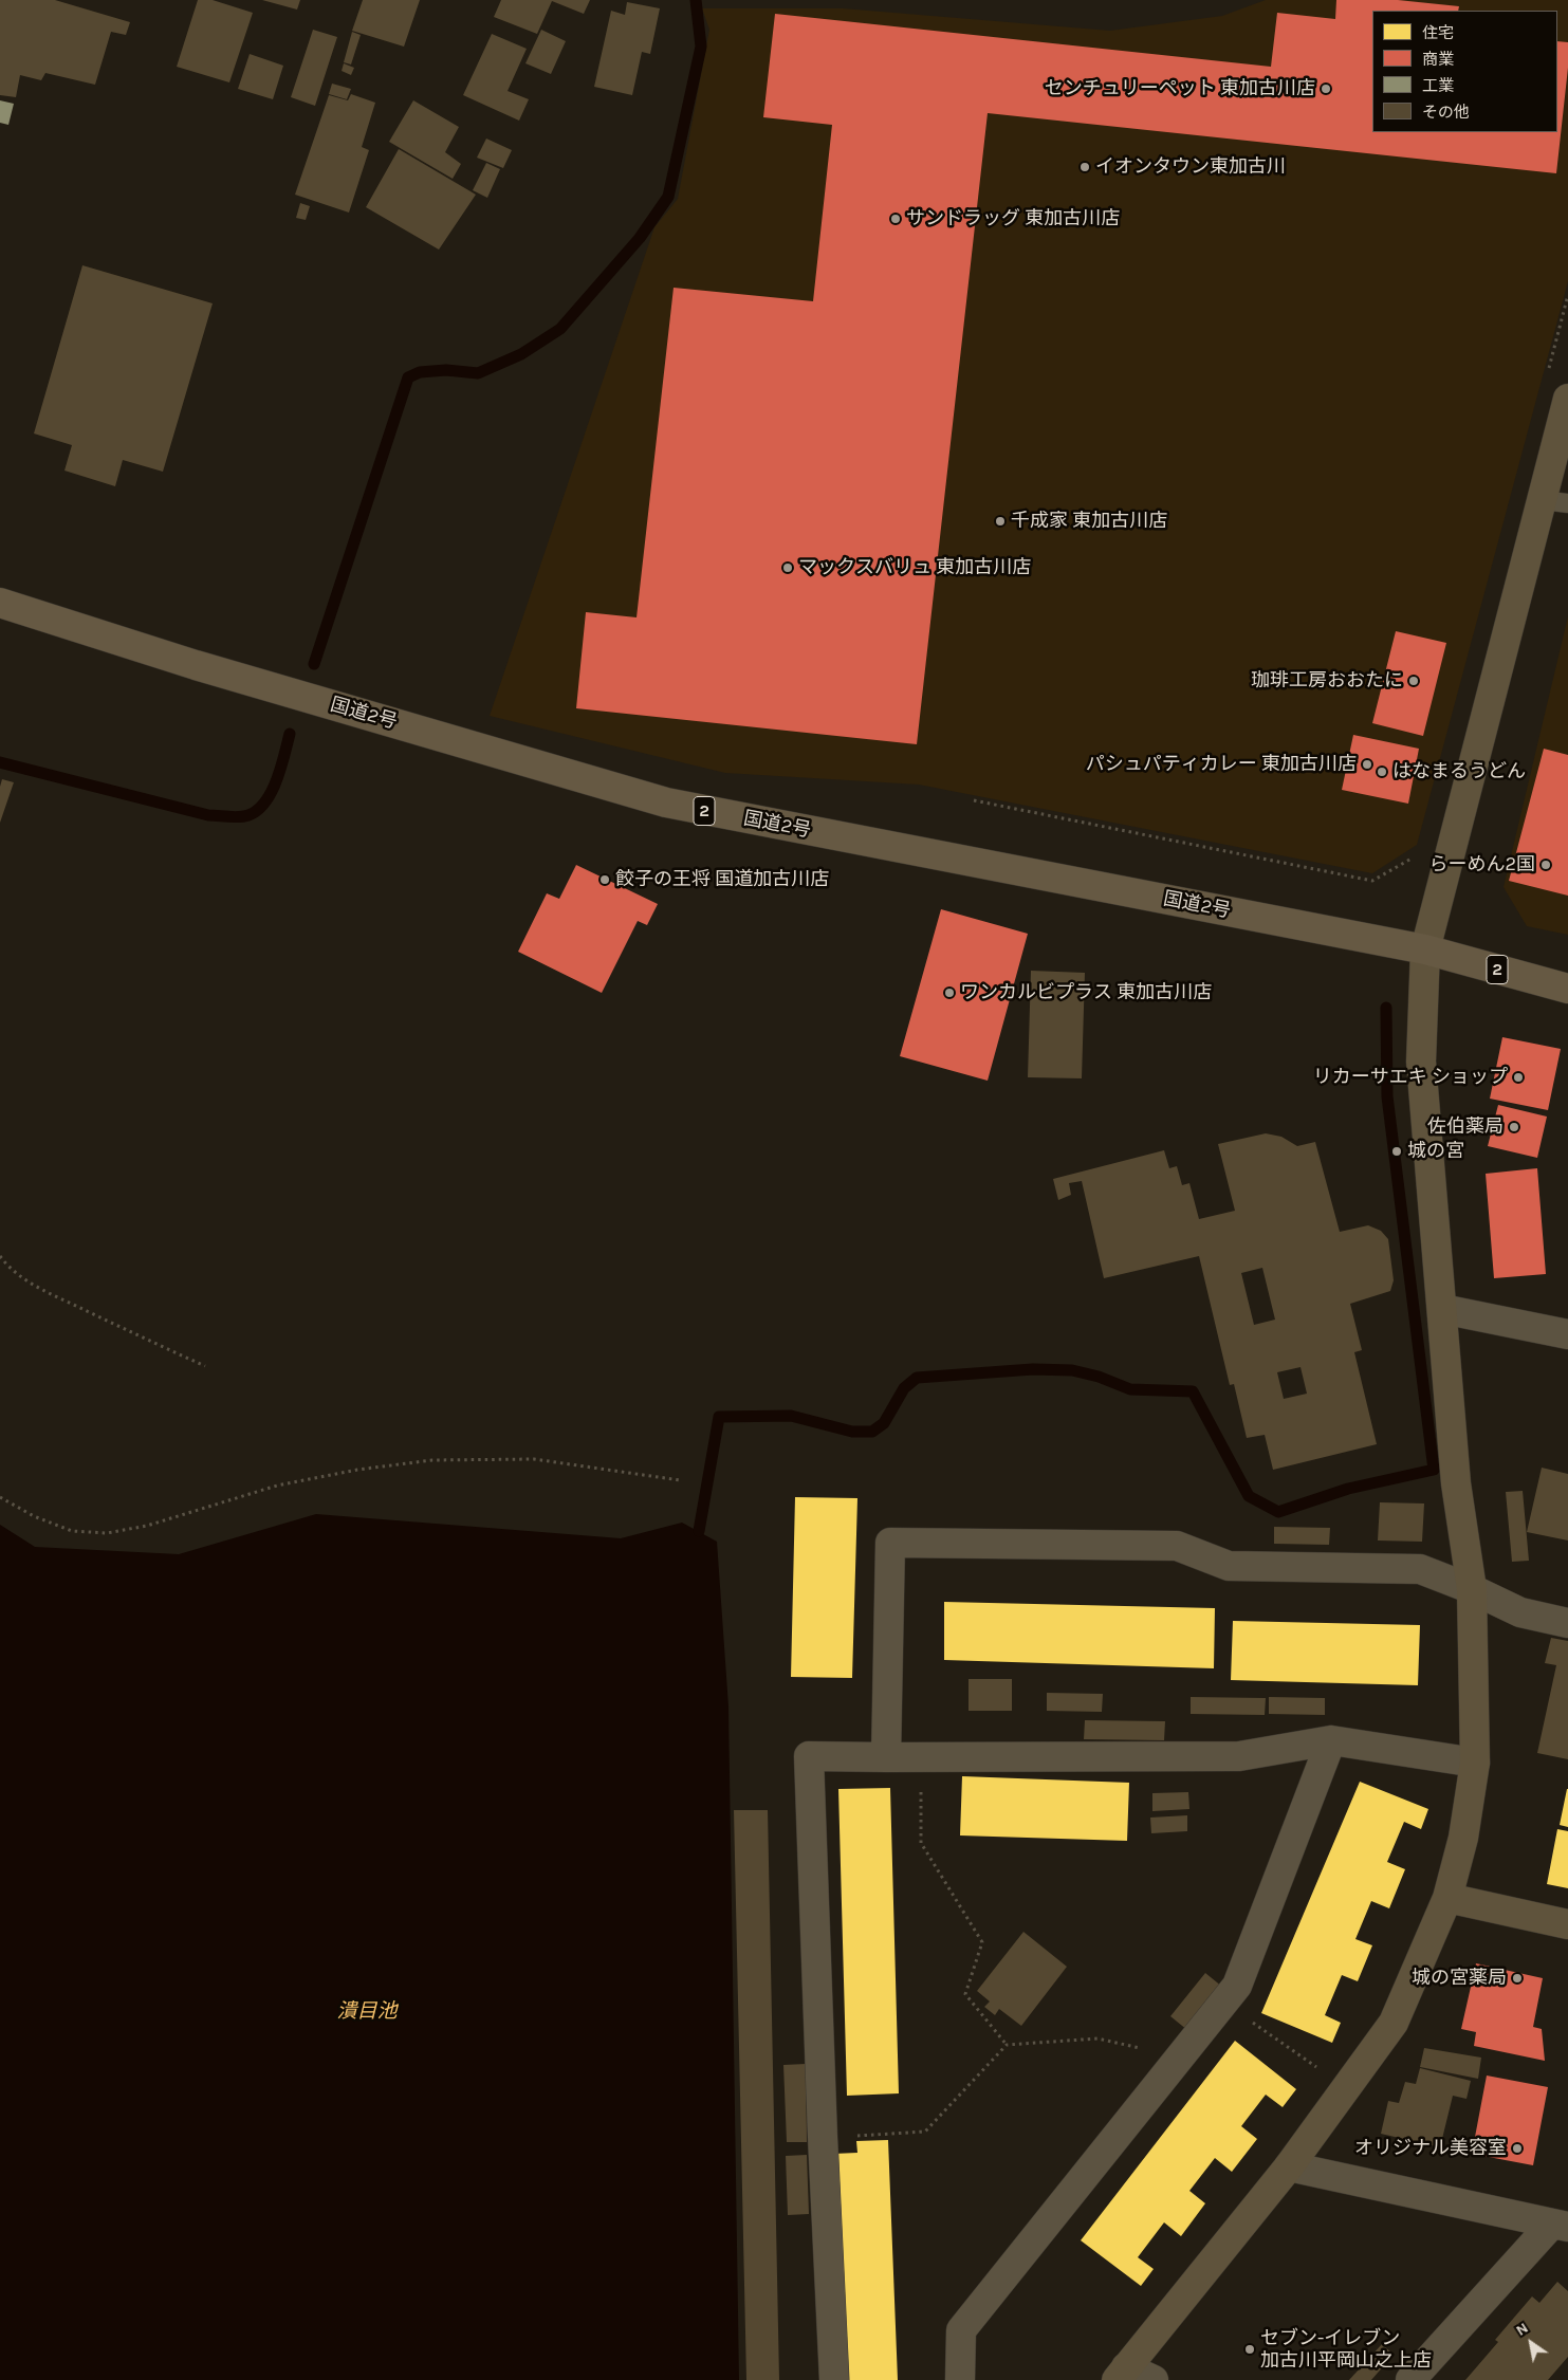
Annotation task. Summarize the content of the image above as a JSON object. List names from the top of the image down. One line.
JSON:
{"streets":{"highway":["国道2号","2"]},"water":["潰目池"],"places":["センチュリーペット 東加古川店","イオンタウン東加古川","サンドラッグ 東加古川店","千成家 東加古川店","マックスバリュ 東加古川店","珈琲工房おおたに","パシュパティカレー 東加古川店","はなまるうどん","らーめん2国","餃子の王将 国道加古川店","ワンカルビプラス 東加古川店","リカーサエキ ショップ","佐伯薬局","城の宮","城の宮薬局","オリジナル美容室","セブン-イレブン 加古川平岡山之上店"],"legend":["住宅","商業","工業","その他"],"north":"top left"}
